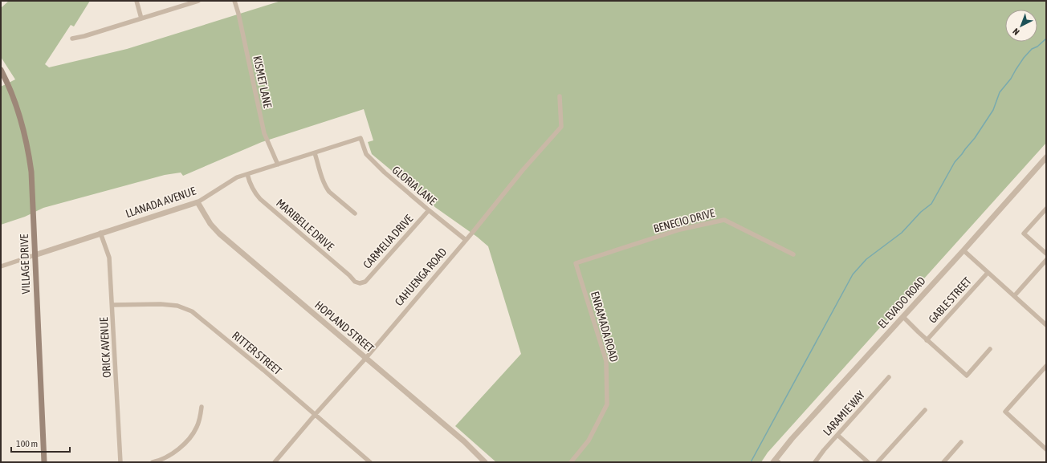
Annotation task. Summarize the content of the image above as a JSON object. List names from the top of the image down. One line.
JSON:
{"streets":{"main road":["VILLAGE DRIVE"],"street":["KISMET LANE","GLORIA LANE","LLANADA AVENUE","BENECIO DRIVE","MARIBELLE DRIVE","CARMELIA DRIVE","CAHUENGA ROAD","GABLE STREET","EL EVADO ROAD","HOPLAND STREET","ENRAMADA ROAD","ORICK AVENUE","RITTER STREET","LARAMIE WAY"]},"crossings":[["KISMET LANE","LLANADA AVENUE"],["GLORIA LANE","LLANADA AVENUE"],["GLORIA LANE","CARMELIA DRIVE"],["GLORIA LANE","CAHUENGA ROAD"],["LLANADA AVENUE","MARIBELLE DRIVE"],["LLANADA AVENUE","VILLAGE DRIVE"],["LLANADA AVENUE","HOPLAND STREET"],["LLANADA AVENUE","ORICK AVENUE"],["BENECIO DRIVE","ENRAMADA ROAD"],["MARIBELLE DRIVE","CARMELIA DRIVE"],["CAHUENGA ROAD","HOPLAND STREET"],["CAHUENGA ROAD","RITTER STREET"],["ORICK AVENUE","RITTER STREET"]],"scale_bar":"100 m","north":"bottom left"}
